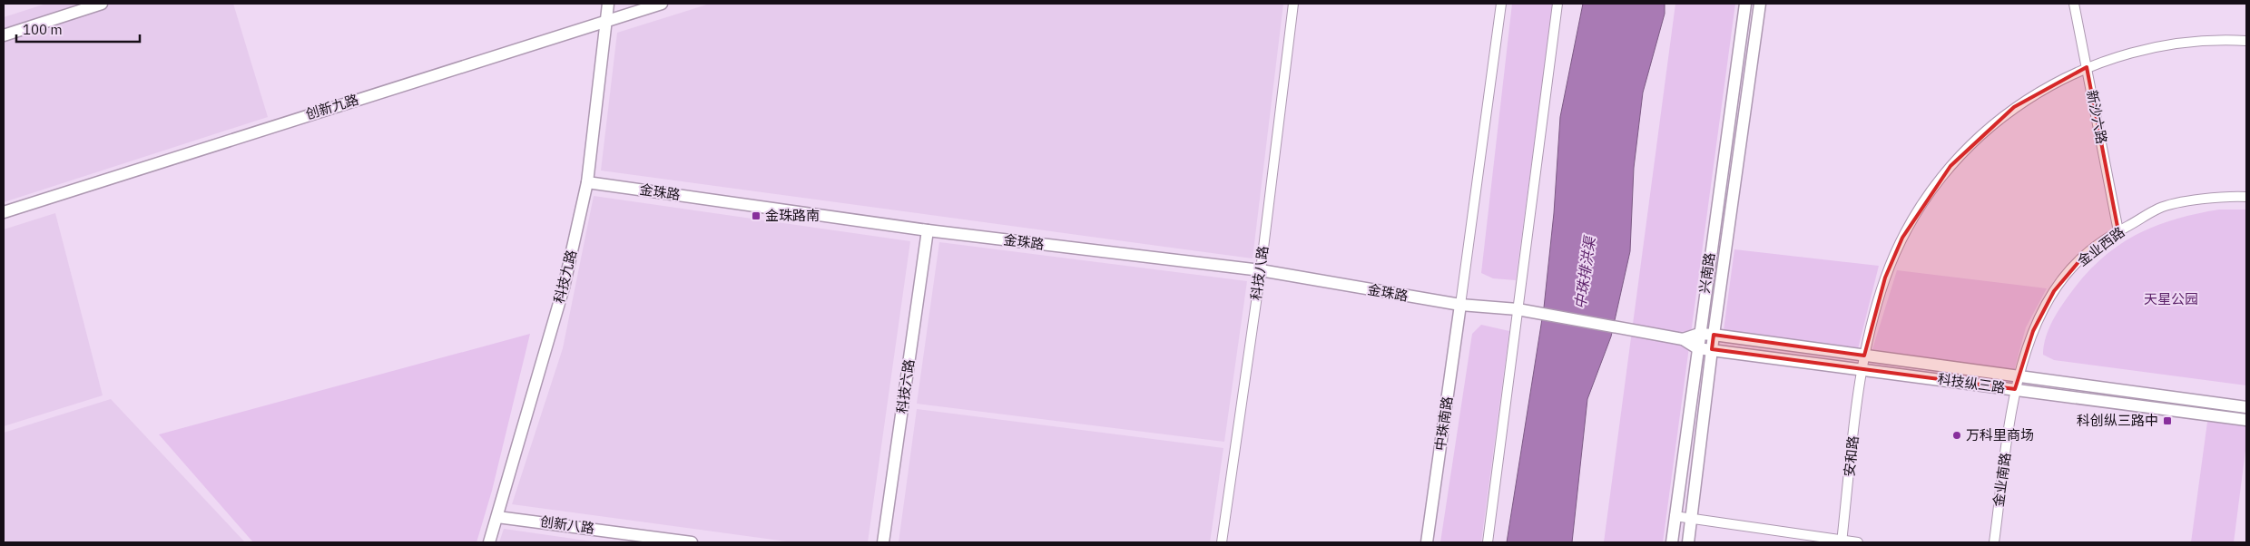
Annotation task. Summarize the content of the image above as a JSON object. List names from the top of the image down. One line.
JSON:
{"streets":{"street":["创新九路","新沙六路","金珠路","金业西路","科技八路","兴南路","科技九路","科技纵三路","科技六路","中珠南路","安和路","金业南路","创新八路"]},"crossings":[["创新九路","科技九路"],["新沙六路","金业西路"],["新沙六路","安和路"],["金珠路","科技八路"],["金珠路","科技九路"],["金珠路","科技六路"],["金珠路","中珠南路"],["金业西路","科技纵三路"],["金业西路","金业南路"],["兴南路","科技纵三路"],["科技九路","创新八路"],["科技纵三路","安和路"],["科技纵三路","金业南路"]],"water":["中珠排洪渠"],"parks":["天星公园"],"places":{"transit":["金珠路南","科创纵三路中"],"other":["万科里商场"]},"scale_bar":"100 m"}
